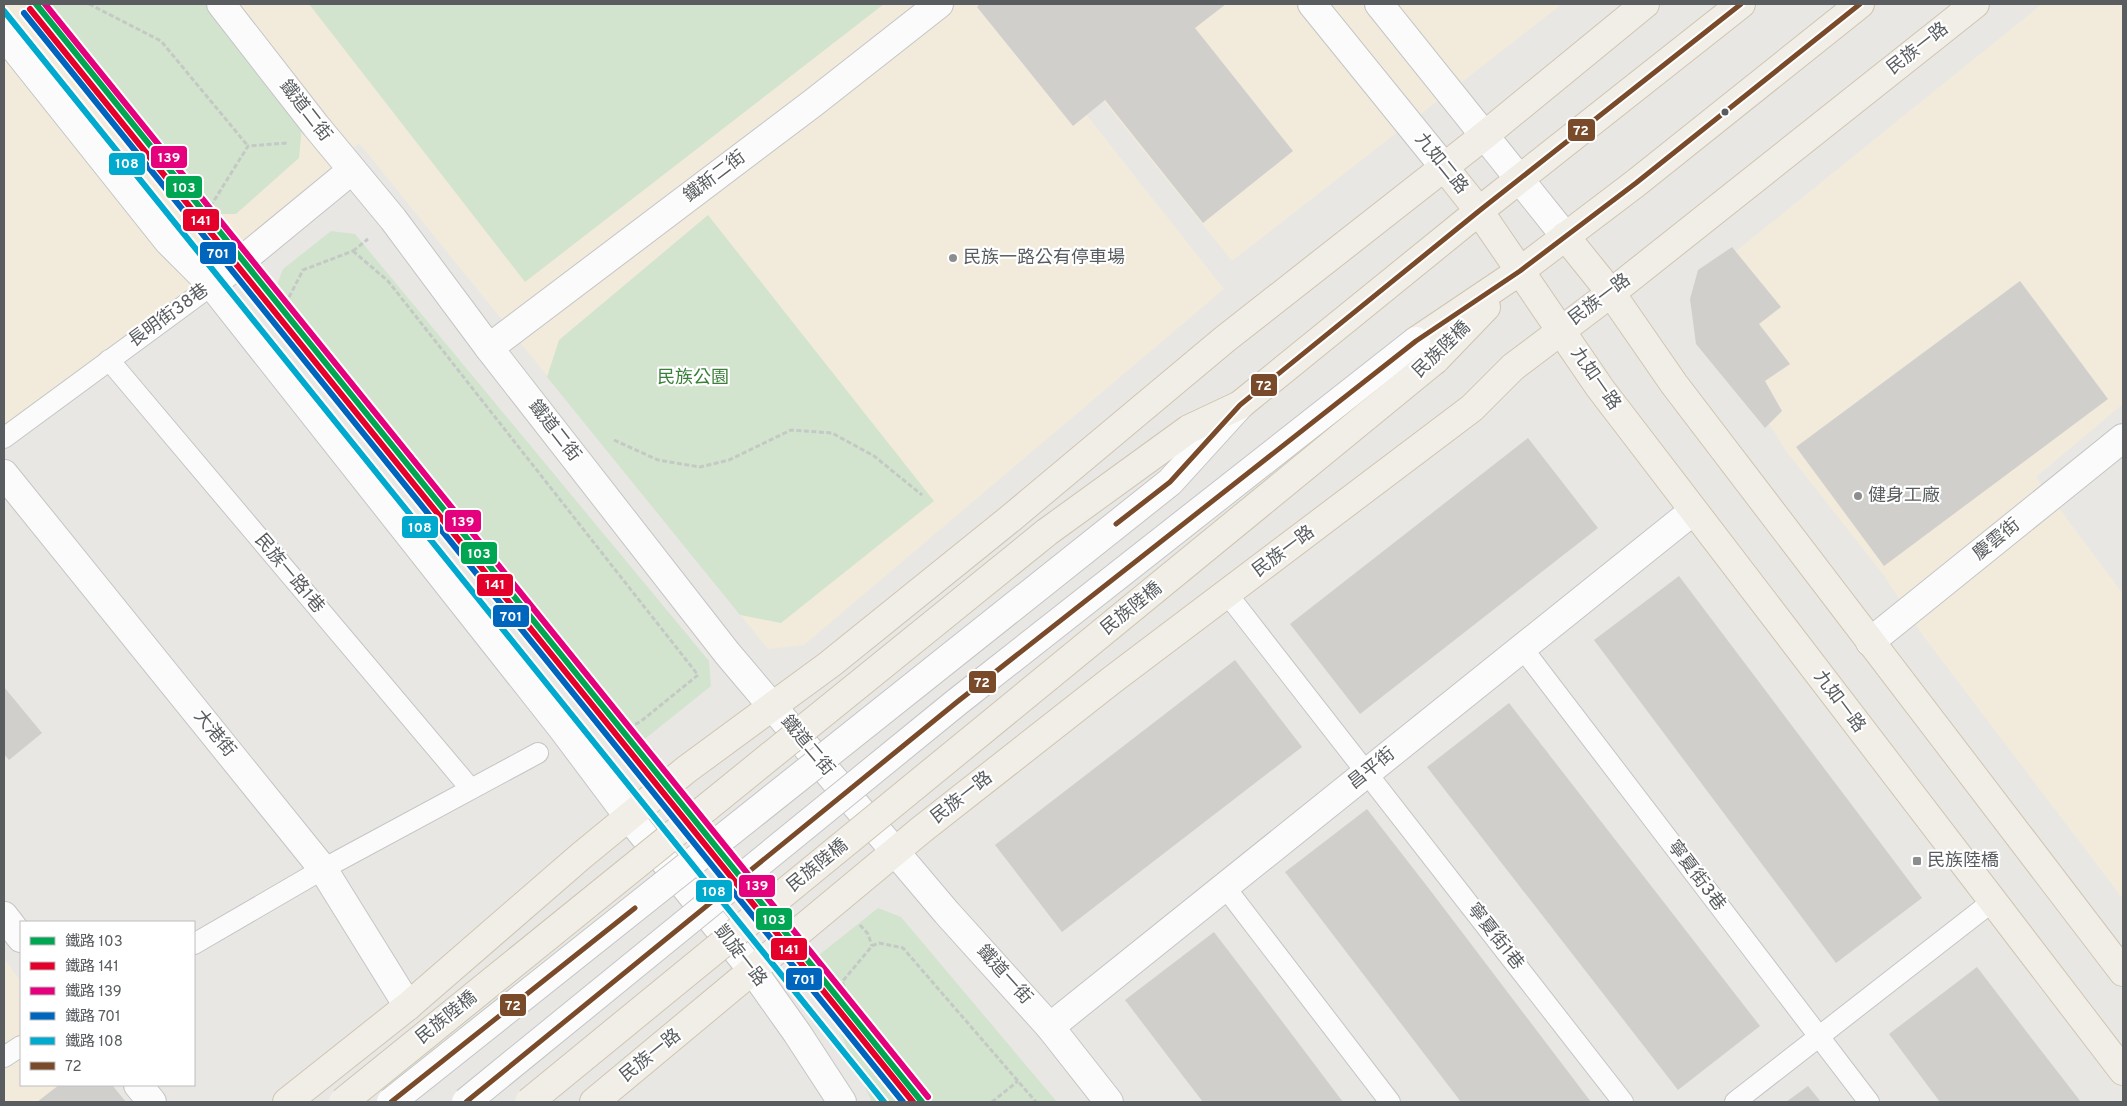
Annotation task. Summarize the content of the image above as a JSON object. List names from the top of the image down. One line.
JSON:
{"streets":{"main road":["民族一路","九如二路","民族陸橋","九如一路"],"street":["鐵道二街","鐵新二街","長明街38巷","慶雲街","大港街","昌平街","凱旋一路","鐵道一街"],"lane":["民族一路1巷","寧夏街3巷","寧夏街1巷"]},"crossings":[["民族一路","鐵道二街"],["民族一路","九如二路"],["民族一路","九如一路"],["民族一路","寧夏街1巷"],["民族一路","凱旋一路"],["民族一路","鐵道一街"],["鐵道二街","鐵新二街"],["鐵道二街","長明街38巷"],["鐵道二街","鐵道一街"],["九如二路","民族陸橋"],["九如二路","九如一路"],["長明街38巷","民族一路1巷"],["九如一路","昌平街"],["昌平街","寧夏街3巷"],["昌平街","寧夏街1巷"],["昌平街","鐵道一街"]],"parks":["民族公園"],"places":{"other":["民族一路公有停車場","健身工廠"],"transit":["民族陸橋"]},"lines":["rail line 103","rail line 139","transit line 72","rail line 141","rail line 108","rail line 701"],"legend":["鐵路 103","鐵路 141","鐵路 139","鐵路 701","鐵路 108","72"]}
